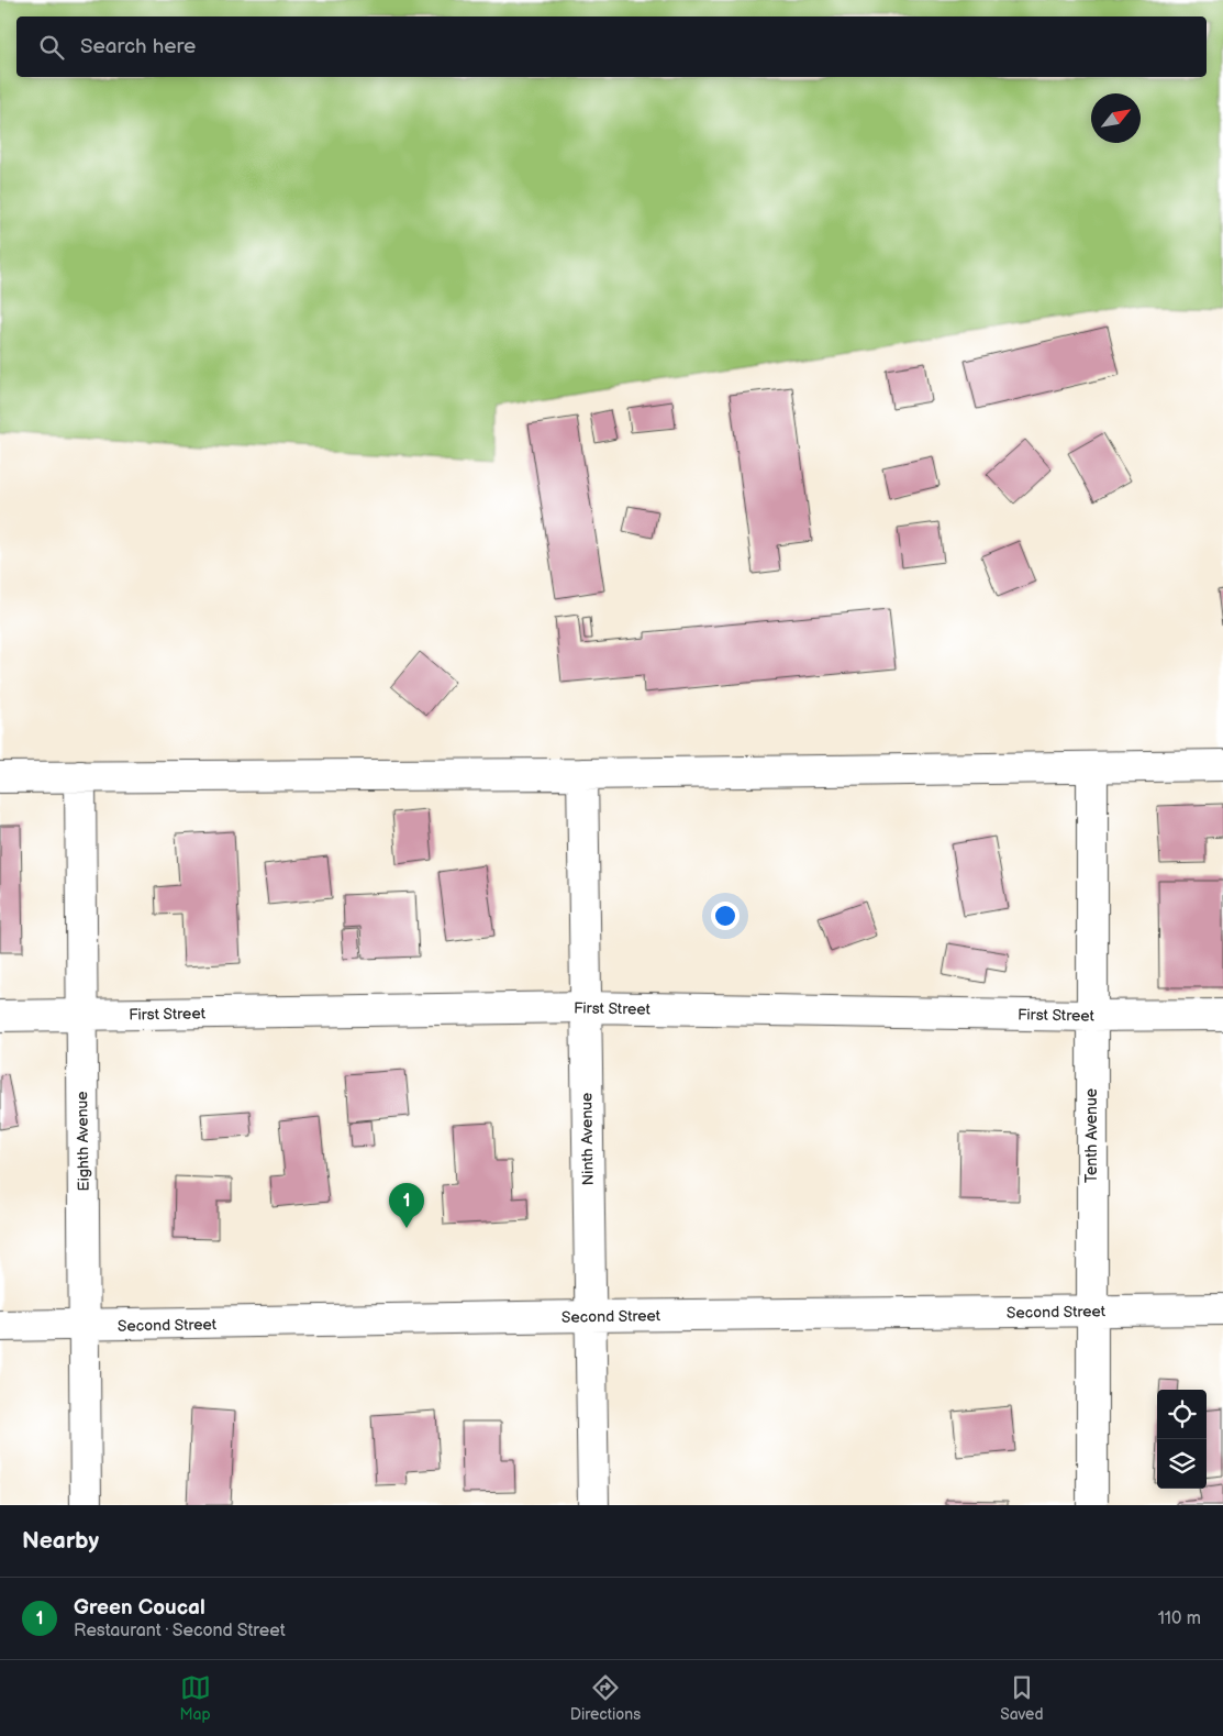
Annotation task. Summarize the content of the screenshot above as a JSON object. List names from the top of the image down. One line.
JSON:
{"streets":{"street":["First Street","Tenth Avenue","Ninth Avenue","Eighth Avenue","Second Street"]},"crossings":[["First Street","Tenth Avenue"],["First Street","Ninth Avenue"],["First Street","Eighth Avenue"],["Tenth Avenue","Second Street"],["Ninth Avenue","Second Street"],["Eighth Avenue","Second Street"]],"north":"top right","page":{"search":"Search here","pins":"1","heading":"Nearby","list":[{"mark":"1","name":"Green Coucal","note":"Restaurant · Second Street","value":"110 m"}],"nav":["Map","Directions","Saved"]}}
